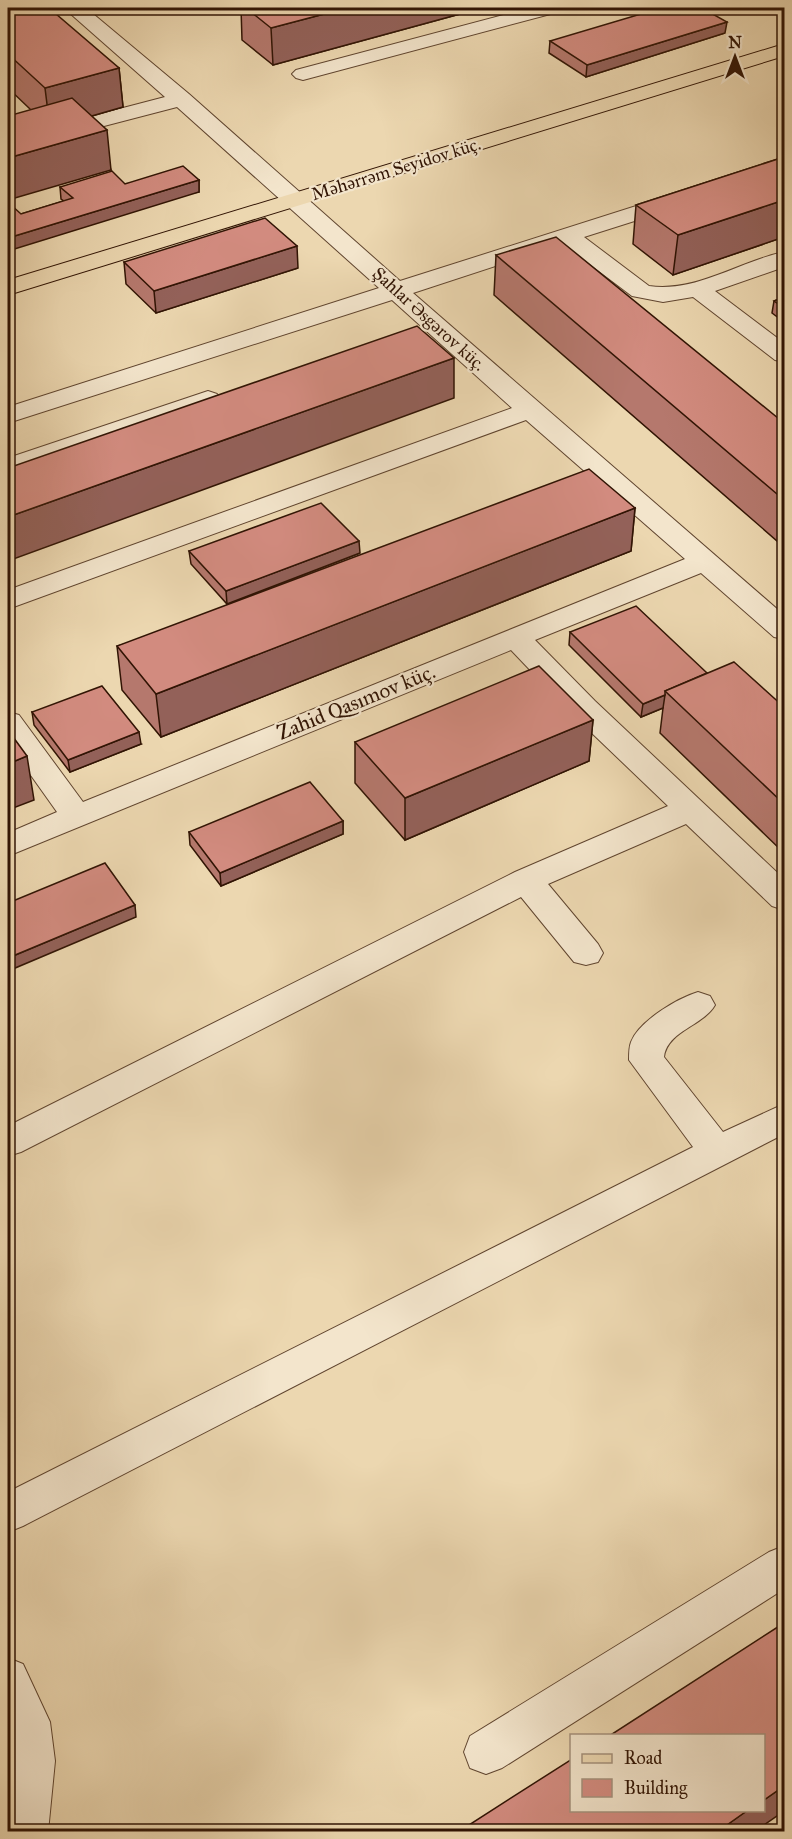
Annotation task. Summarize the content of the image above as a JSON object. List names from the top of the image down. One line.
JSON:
{"streets":{"main road":["Məhərrəm Seyidov küç."],"street":["Şahlar Əsgərov küç.","Zahid Qasımov küç."]},"crossings":[["Məhərrəm Seyidov küç.","Şahlar Əsgərov küç."],["Şahlar Əsgərov küç.","Zahid Qasımov küç."]],"legend":["Road","Building"],"north":"top"}
